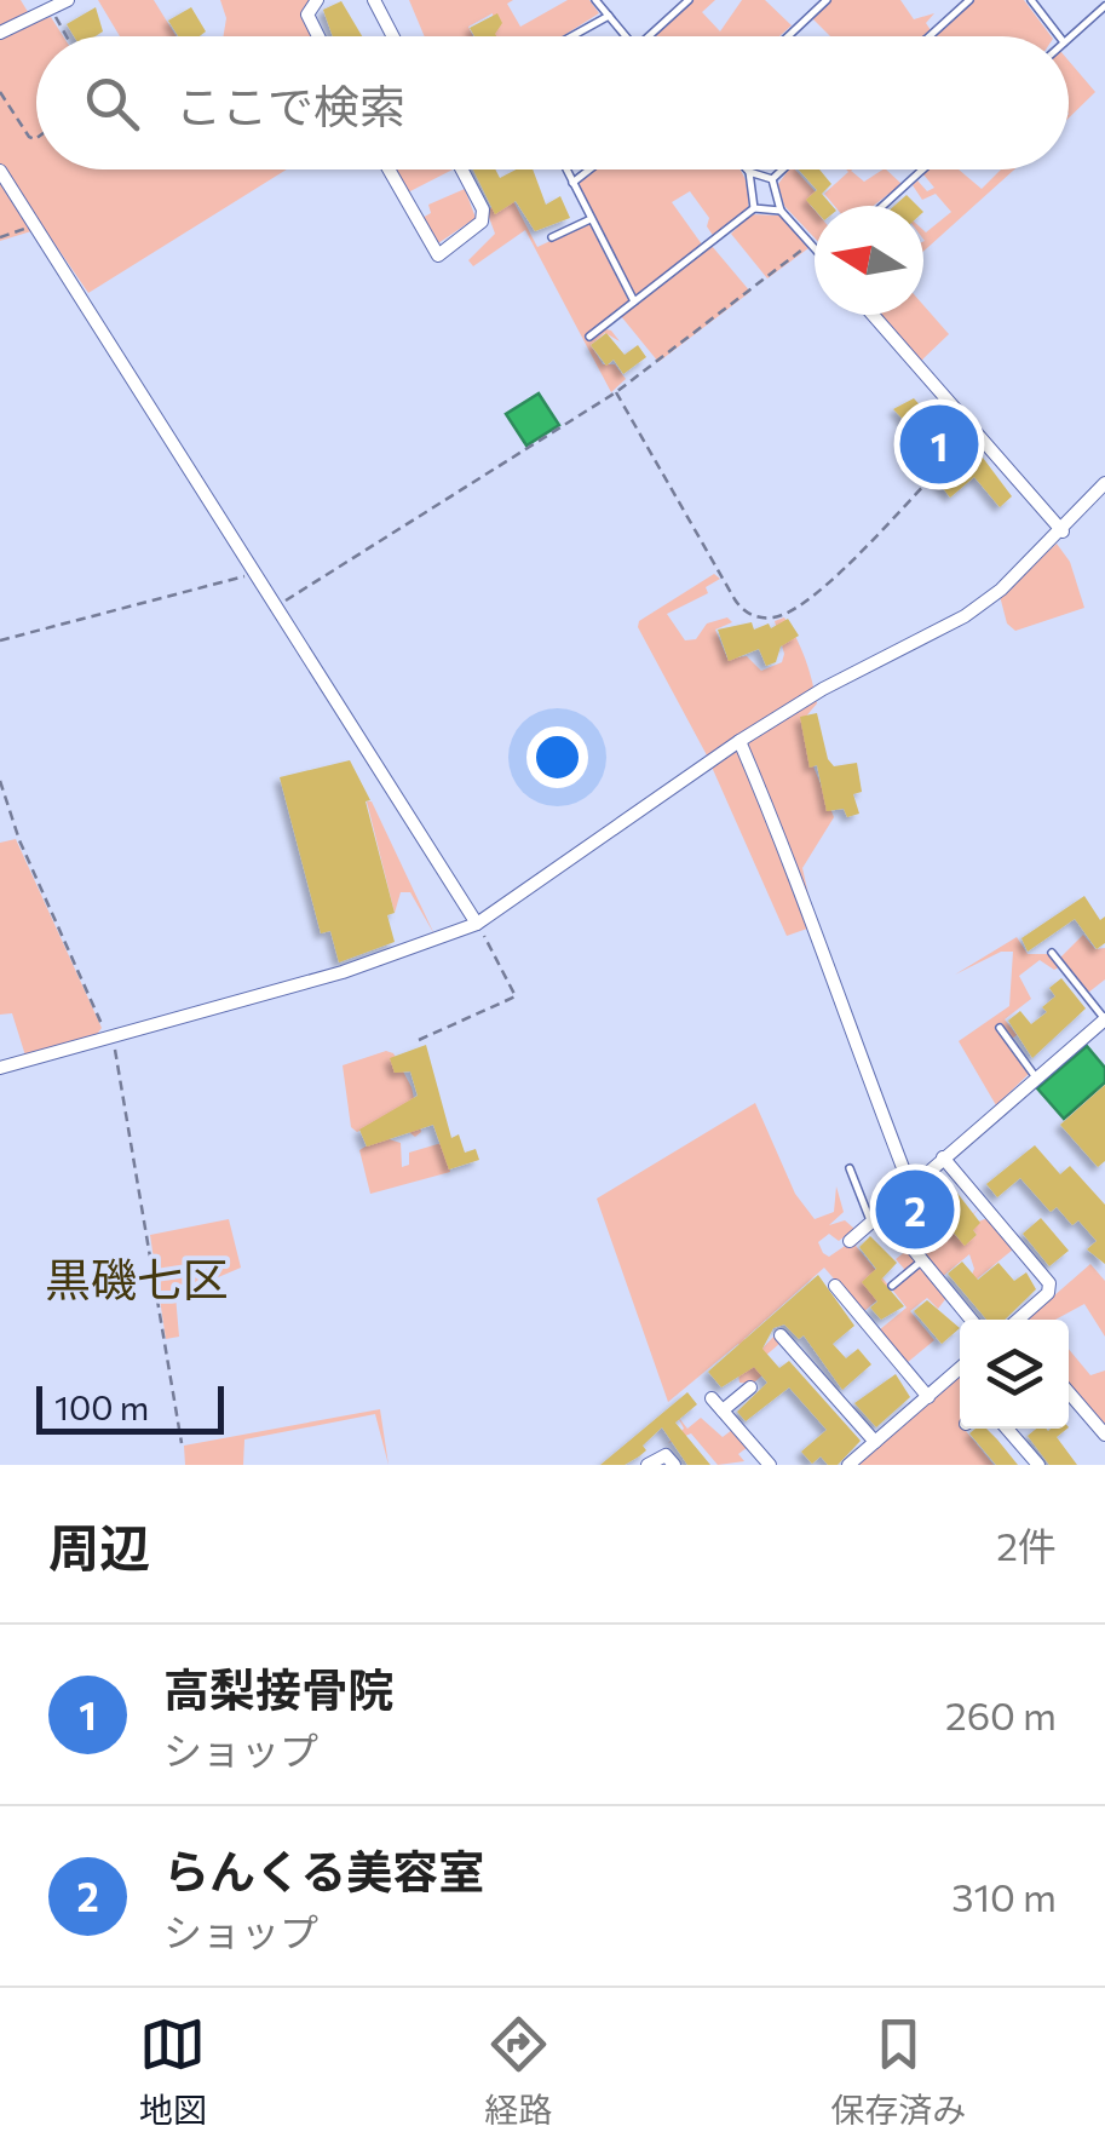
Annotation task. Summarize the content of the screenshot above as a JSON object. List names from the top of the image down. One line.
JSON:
{"districts":["黒磯七区"],"scale_bar":"100 m","north":"left","page":{"search":"ここで検索","pins":["1","2"],"scale":"100 m","heading":["周辺","2件"],"list":[{"mark":"1","name":"高梨接骨院","note":"ショップ","value":"260 m"},{"mark":"2","name":"らんくる美容室","note":"ショップ","value":"310 m"}],"nav":["地図","経路","保存済み"]}}
